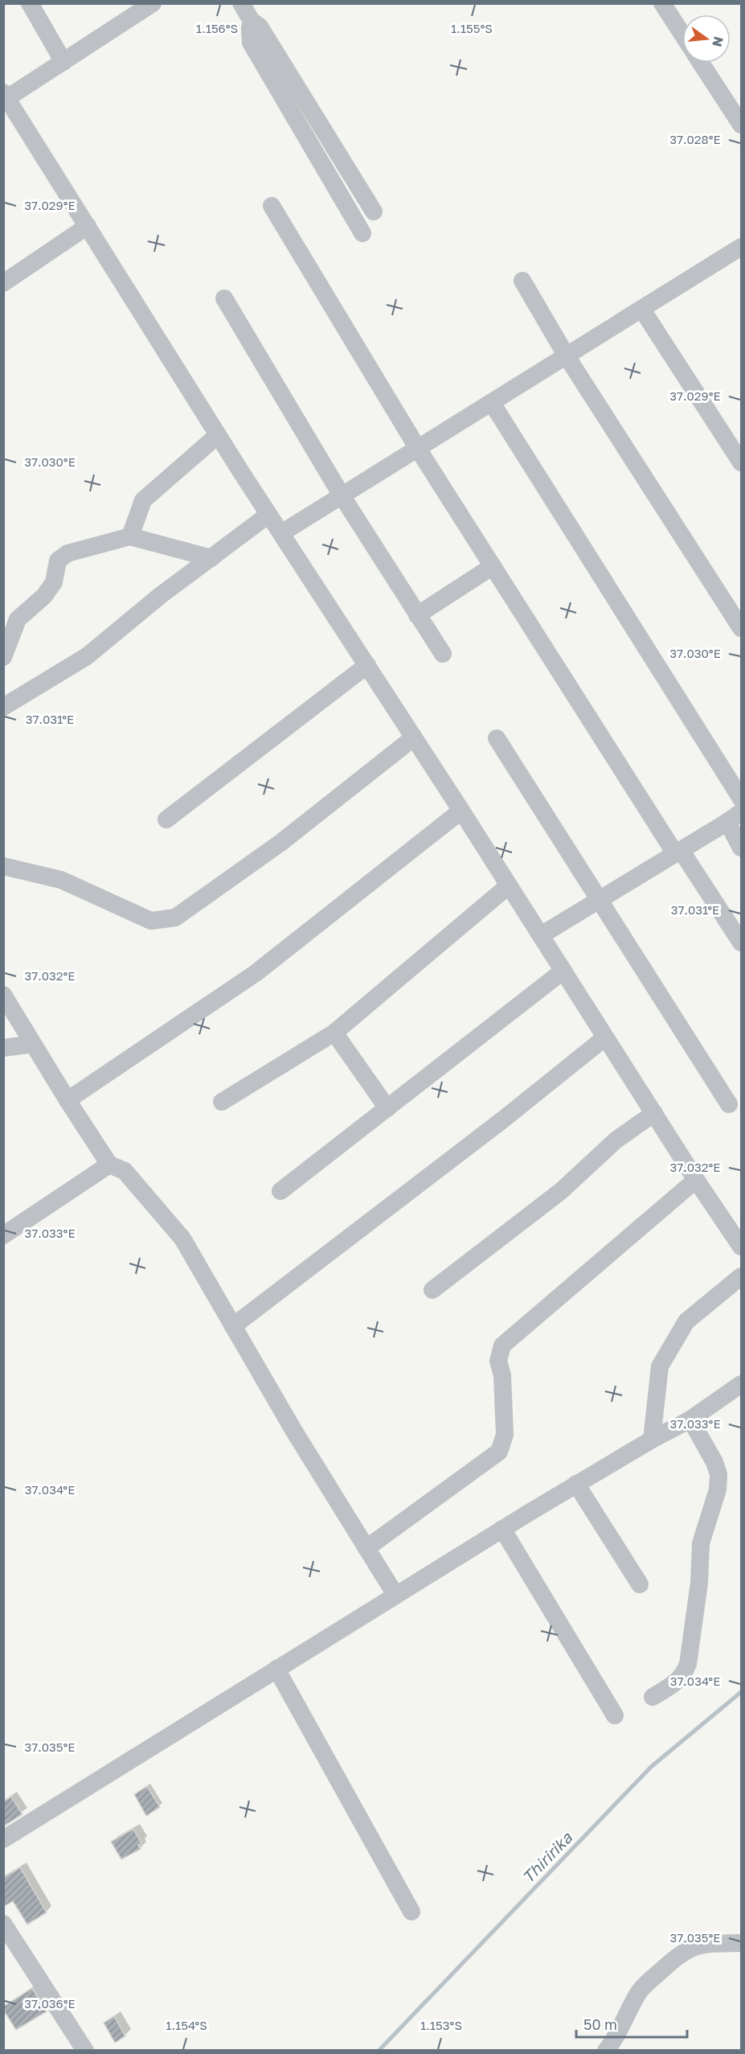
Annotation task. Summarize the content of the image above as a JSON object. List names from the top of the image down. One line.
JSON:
{"water":["Thiririka"],"scale_bar":"50 m","north":"right","coordinates":["1.156°S","1.155°S","37.028°E","37.029°E","37.030°E","37.031°E","37.032°E","37.033°E","37.034°E","37.035°E","37.036°E","1.154°S","1.153°S"]}
